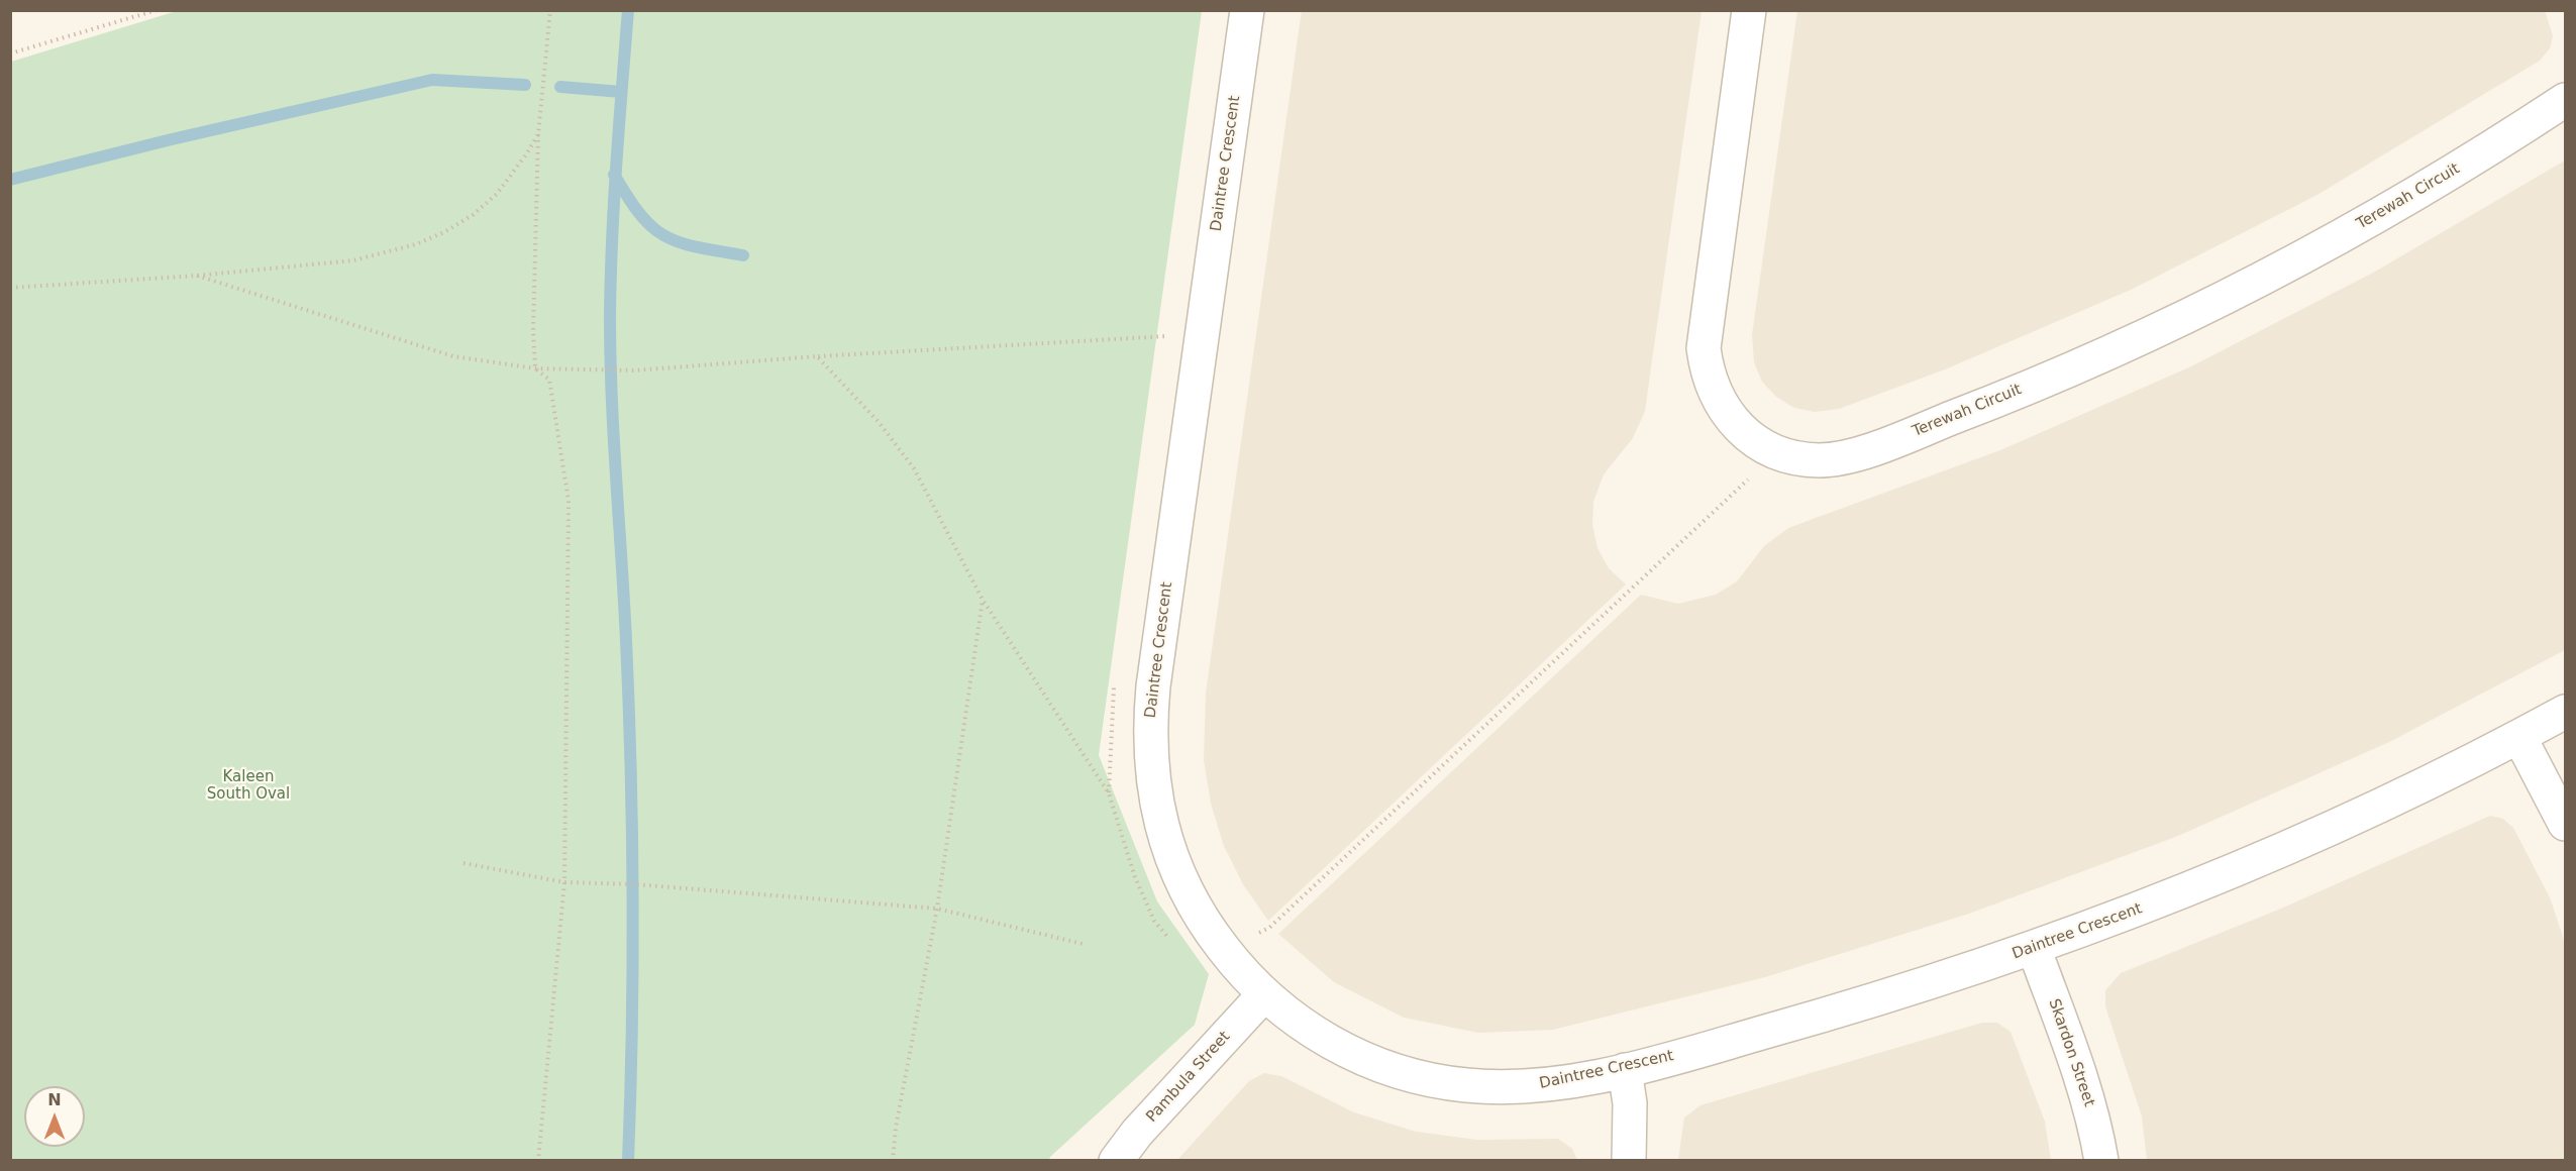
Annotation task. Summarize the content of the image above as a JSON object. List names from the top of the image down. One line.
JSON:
{"streets":{"street":["Daintree Crescent","Terewah Circuit","Skardon Street","Pambula Street"]},"crossings":[["Daintree Crescent","Skardon Street"],["Daintree Crescent","Pambula Street"]],"parks":["Kaleen South Oval"],"north":"top"}
